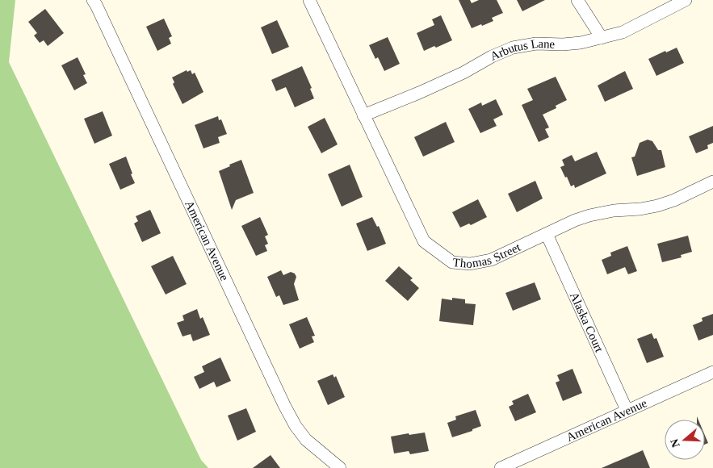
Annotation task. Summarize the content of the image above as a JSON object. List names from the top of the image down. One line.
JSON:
{"streets":{"street":["Arbutus Lane","American Avenue","Thomas Street","Alaska Court"]},"crossings":[["Arbutus Lane","Thomas Street"],["American Avenue","Alaska Court"],["Thomas Street","Alaska Court"]],"north":"left"}
